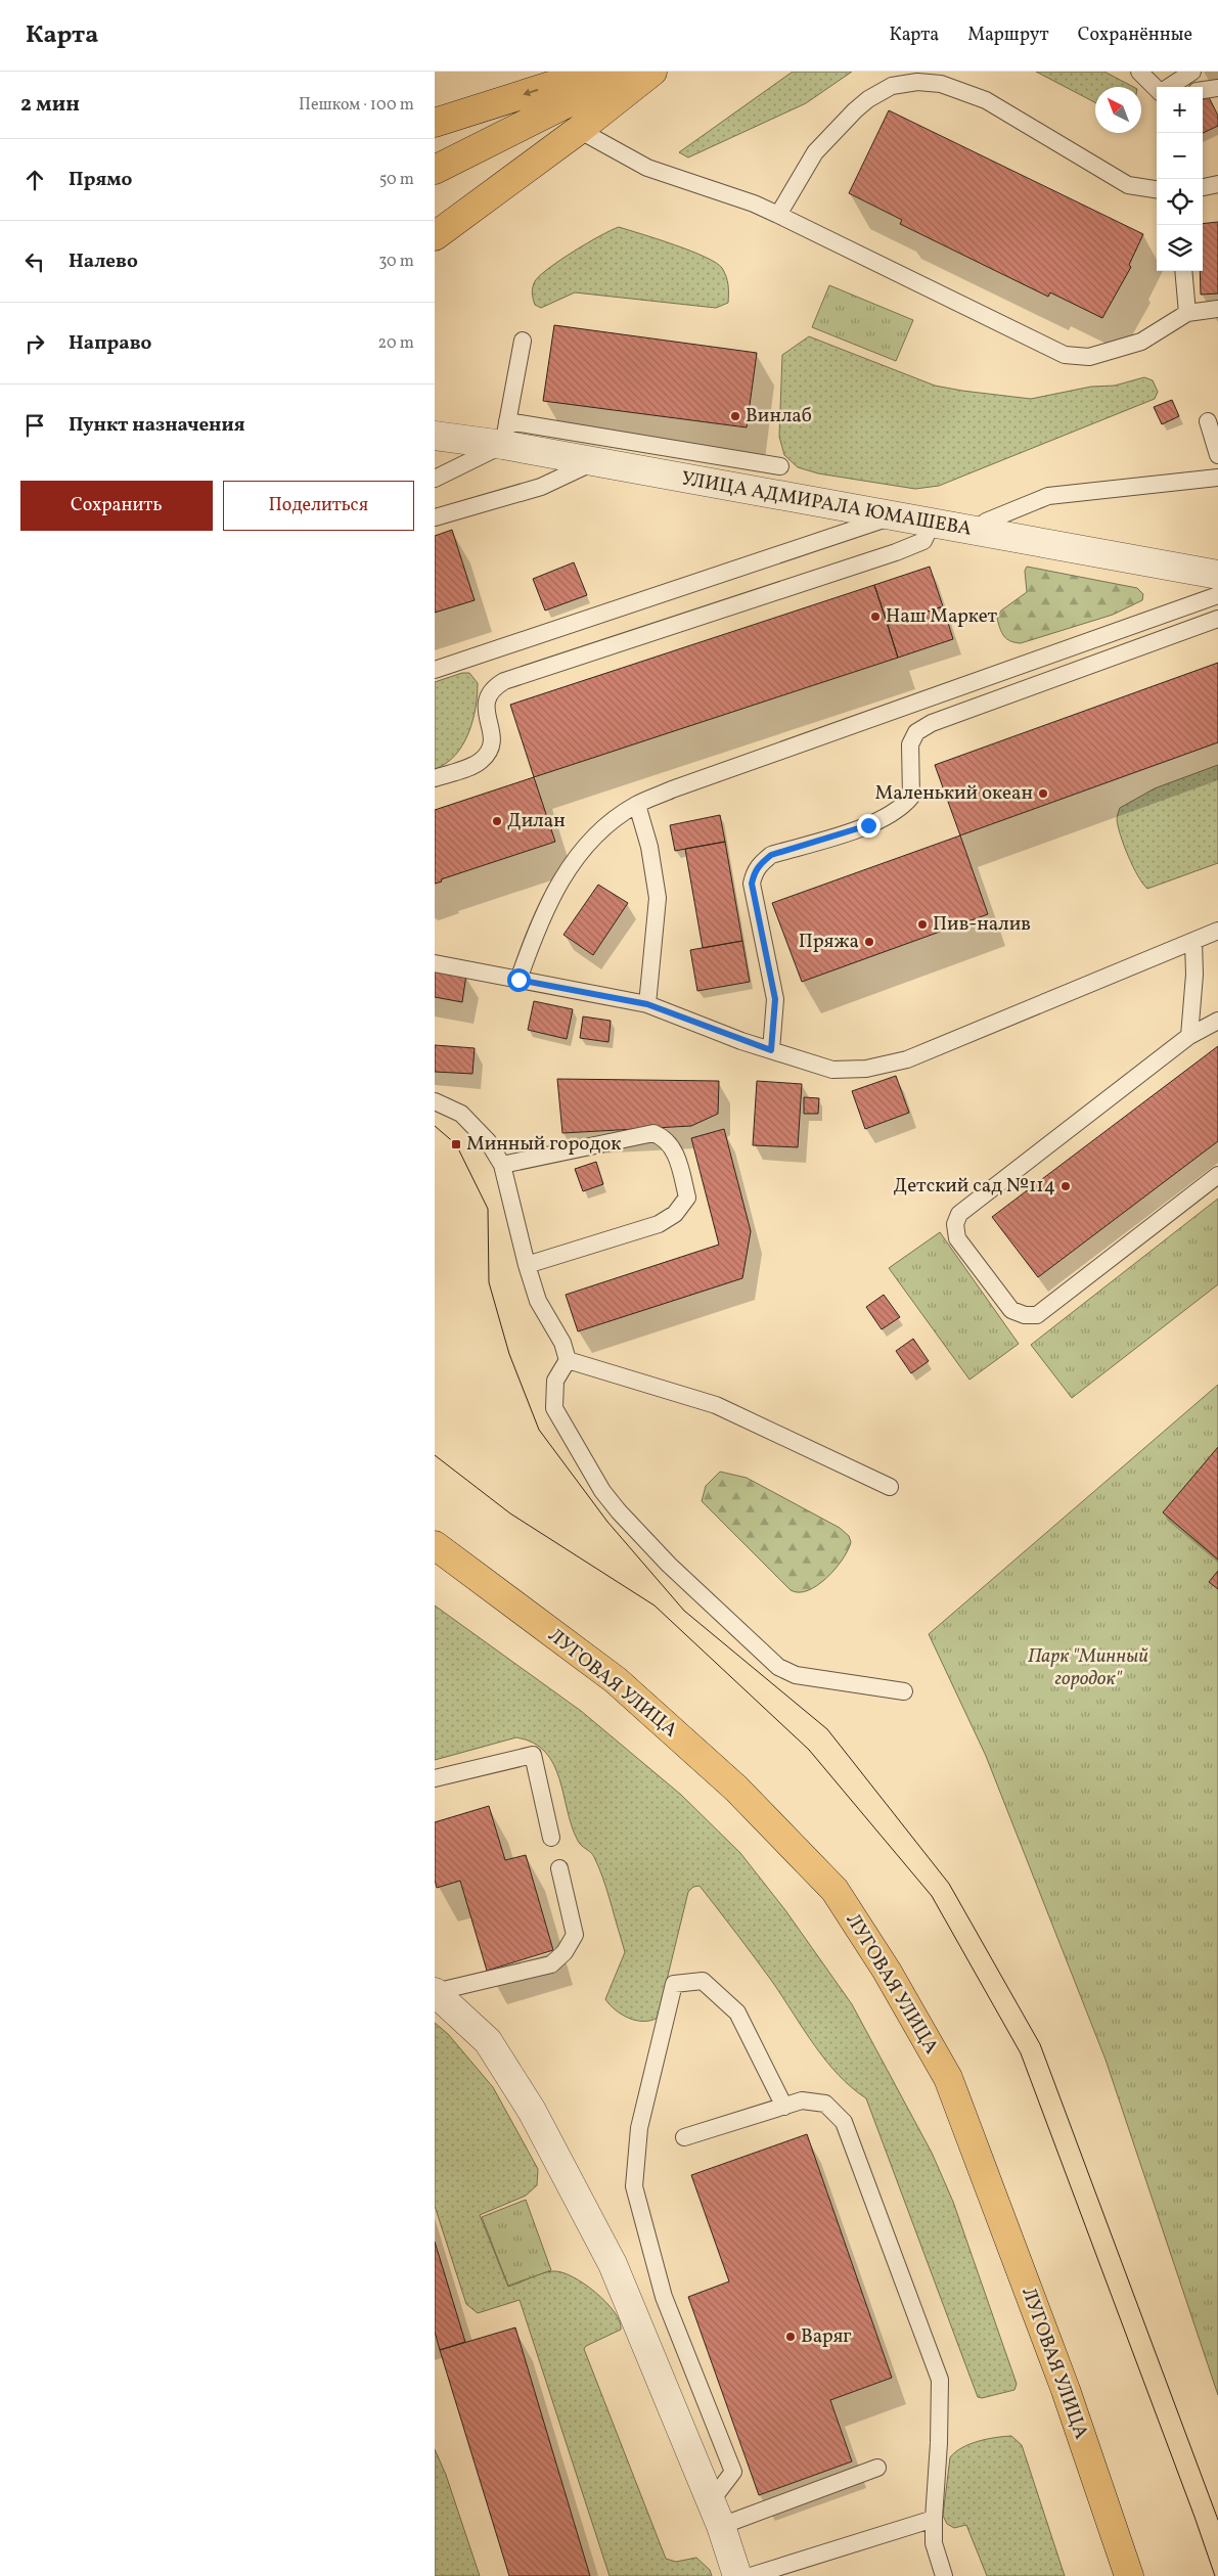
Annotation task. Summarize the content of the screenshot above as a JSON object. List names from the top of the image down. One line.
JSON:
{"streets":{"main road":["ЛУГОВАЯ УЛИЦА"],"street":["УЛИЦА АДМИРАЛА ЮМАШЕВА"]},"parks":["Парк \"Минный городок\""],"places":{"other":["Винлаб","Наш Маркет","Маленький океан","Дилан","Пив-налив","Пряжа","Детский сад №114","Варяг"],"transit":["Минный городок"]},"north":"top left","page":{"header":"Карта","nav":["Карта","Маршрут","Сохранённые"],"heading":["2 мин","Пешком · 100 m"],"map_buttons":["+","−"],"list":[["Прямо","50 m"],["Налево","30 m"],["Направо","20 m"],"Пункт назначения"],"buttons":["Сохранить","Поделиться"]}}
